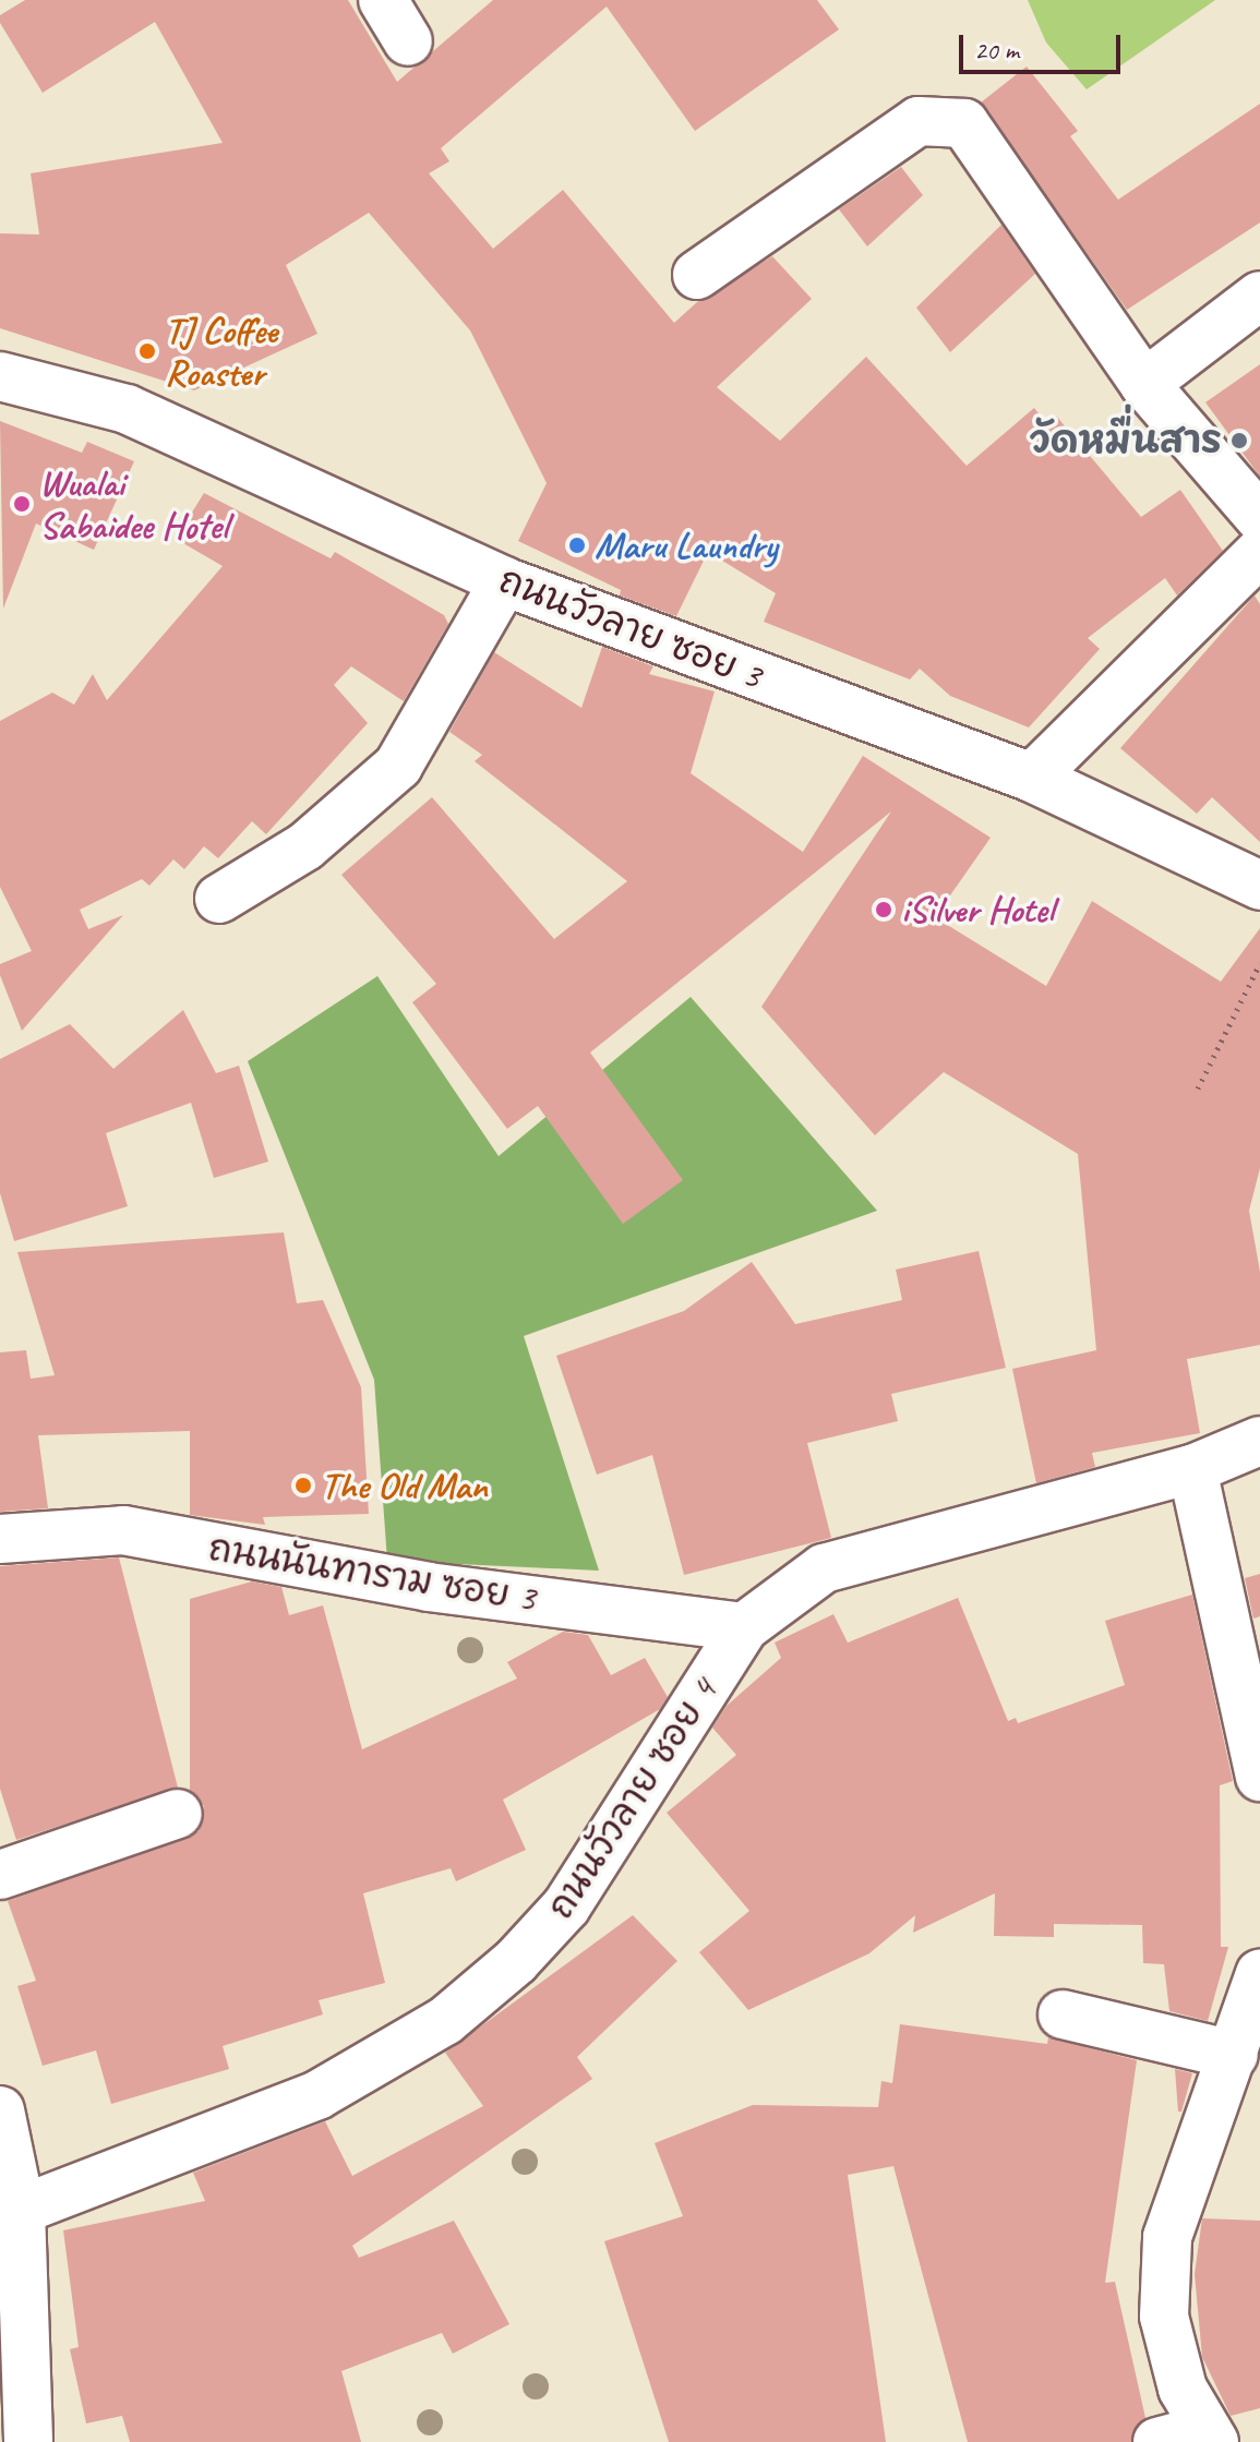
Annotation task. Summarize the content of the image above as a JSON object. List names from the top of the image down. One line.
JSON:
{"streets":{"street":["ถนนวัวลาย ซอย 3","ถนนนันทาราม ซอย 3","ถนนวัวลาย ซอย 4"]},"crossings":[["ถนนนันทาราม ซอย 3","ถนนวัวลาย ซอย 4"]],"places":["TJ Coffee Roaster","วัดหมื่นสาร","Wualai Sabaidee Hotel","Maru Laundry","iSilver Hotel","The Old Man"],"scale_bar":"20 m"}
